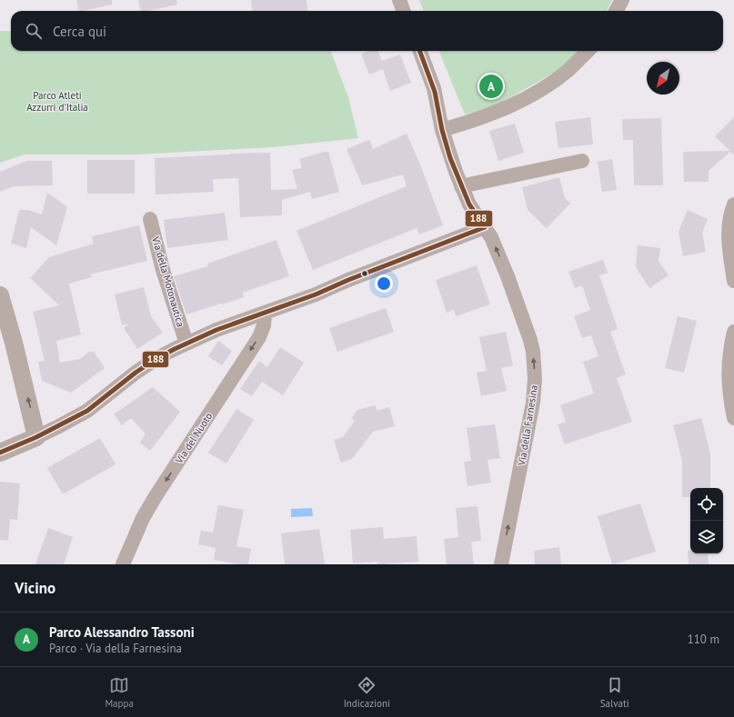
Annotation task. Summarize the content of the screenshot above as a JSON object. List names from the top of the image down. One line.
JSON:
{"streets":{"street":["Via della Motonautica","Via della Farnesina","Via del Nuoto"]},"one_way":["Via della Farnesina","Via del Nuoto"],"parks":["Parco Atleti Azzurri d'Italia"],"lines":["transit line 188"],"north":"bottom left","page":{"search":"Cerca qui","pins":"A","heading":"Vicino","list":[{"mark":"A","name":"Parco Alessandro Tassoni","note":"Parco · Via della Farnesina","value":"110 m"}],"nav":["Mappa","Indicazioni","Salvati"]}}
